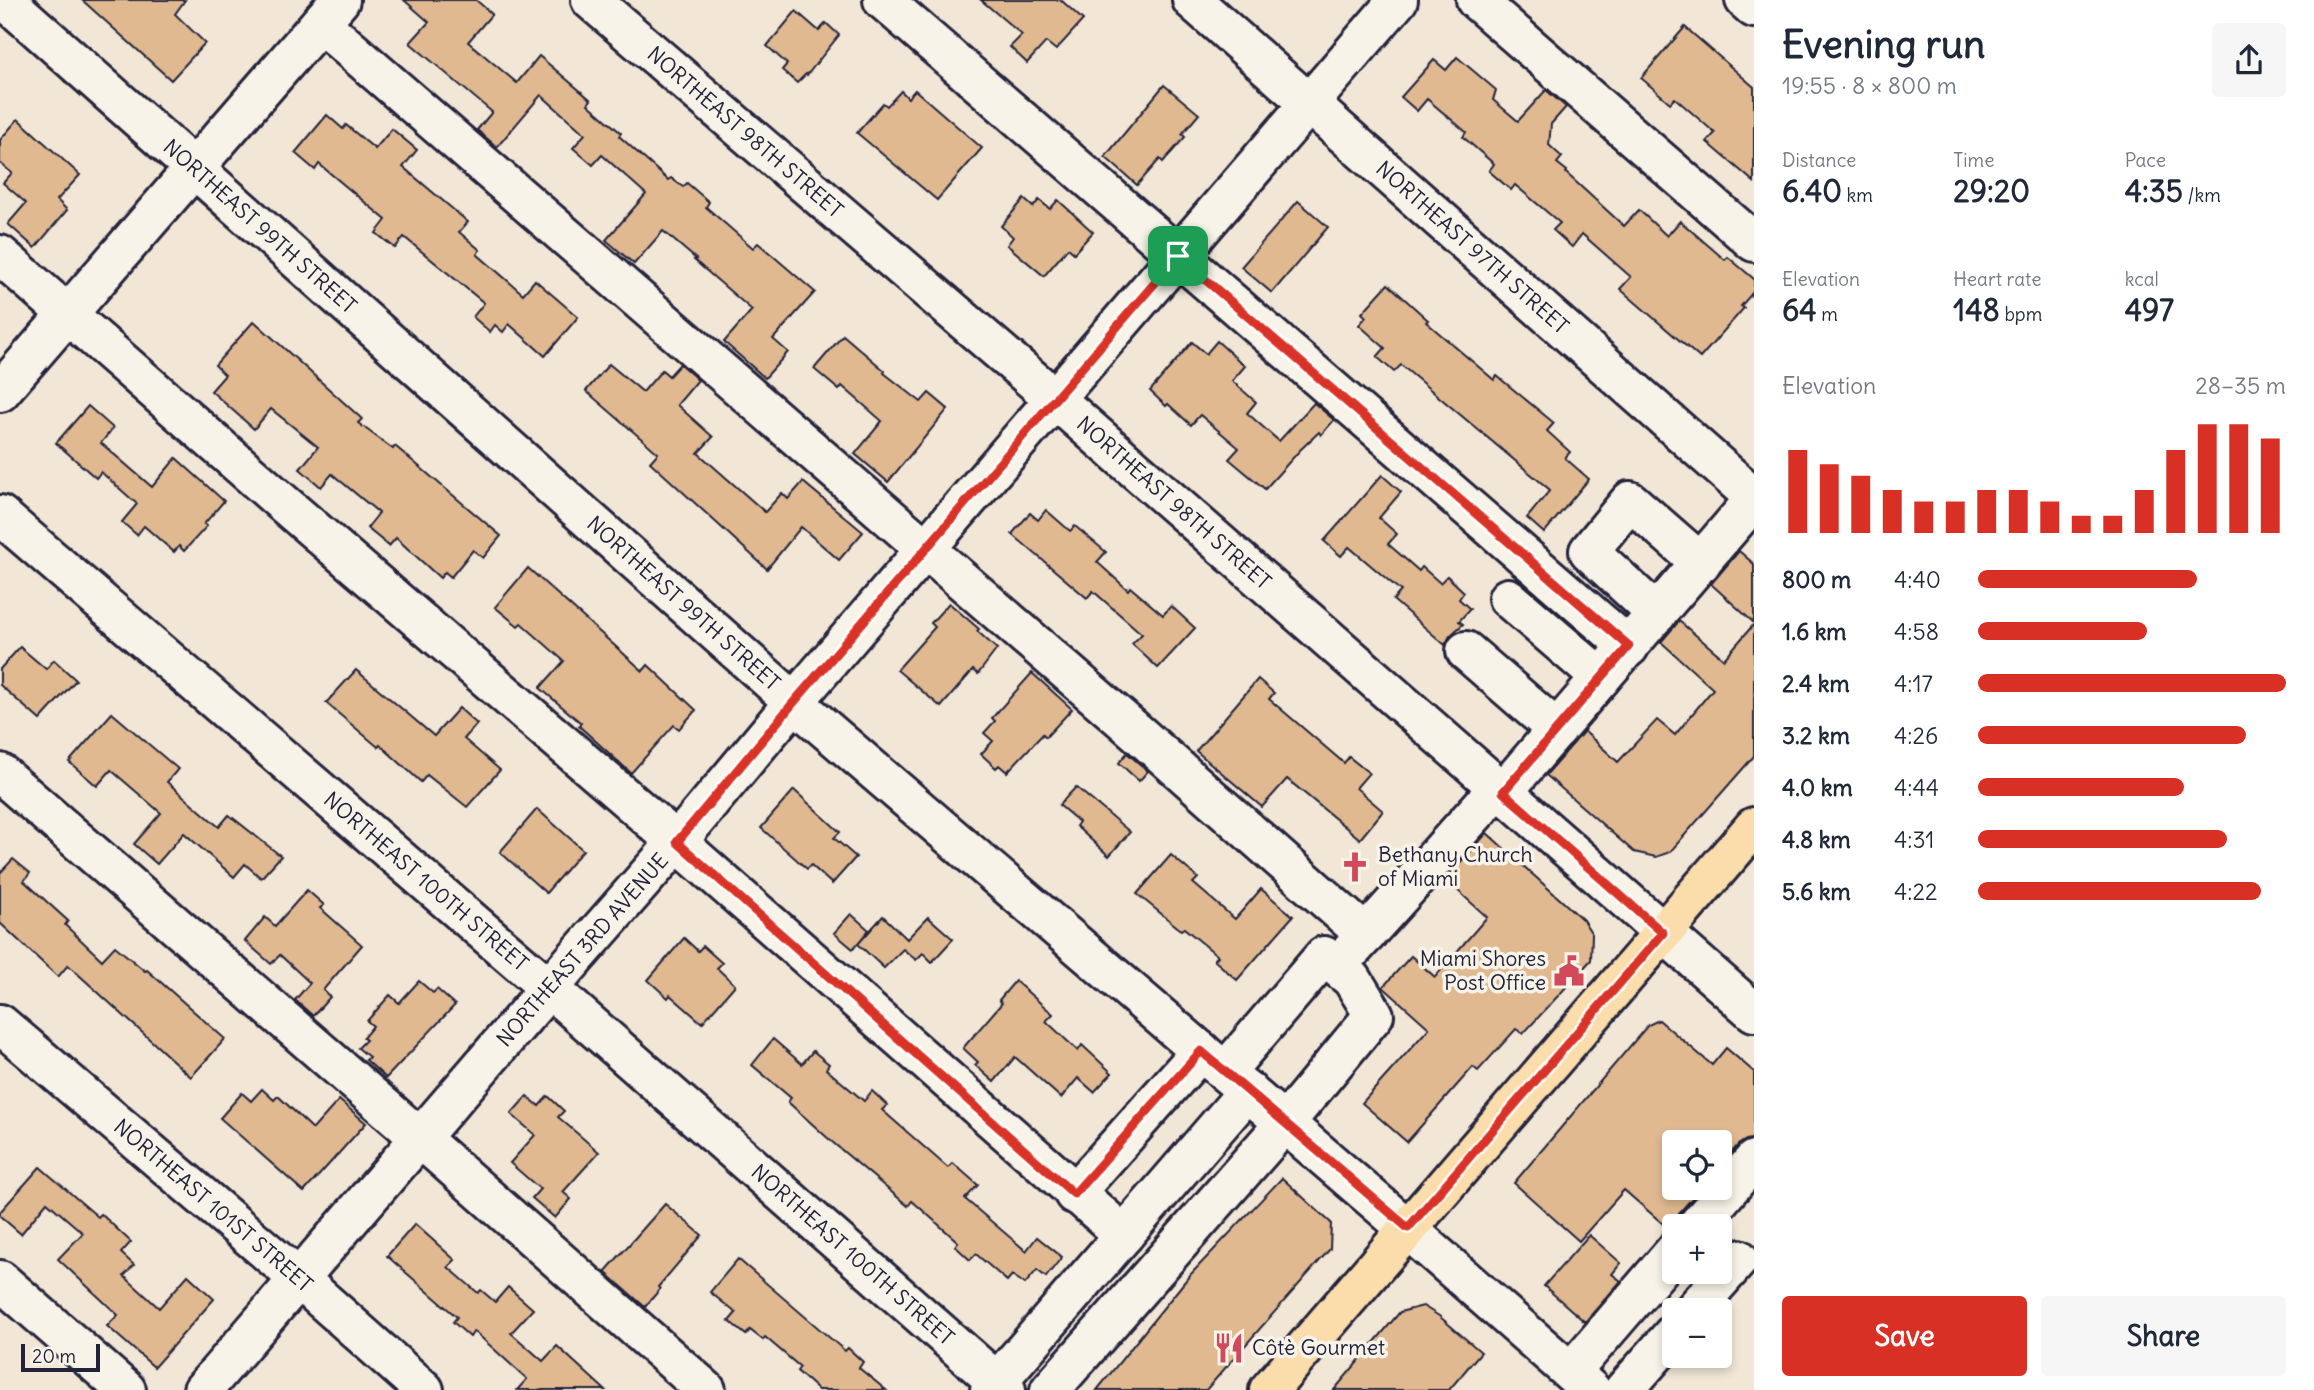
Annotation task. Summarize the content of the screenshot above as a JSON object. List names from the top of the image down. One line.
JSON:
{"streets":{"street":["NORTHEAST 98TH STREET","NORTHEAST 99TH STREET","NORTHEAST 97TH STREET","NORTHEAST 100TH STREET","NORTHEAST 3RD AVENUE","NORTHEAST 101ST STREET"]},"crossings":[["NORTHEAST 98TH STREET","NORTHEAST 3RD AVENUE"],["NORTHEAST 99TH STREET","NORTHEAST 3RD AVENUE"],["NORTHEAST 97TH STREET","NORTHEAST 3RD AVENUE"],["NORTHEAST 100TH STREET","NORTHEAST 3RD AVENUE"],["NORTHEAST 3RD AVENUE","NORTHEAST 101ST STREET"]],"places":{"church":["Bethany Church of Miami"],"public building":["Miami Shores Post Office"],"restaurant":["Côtè Gourmet"]},"scale_bar":"20 m","page":{"heading":["Evening run","19:55 · 8 × 800 m"],"stats":[["Distance","6.40 km"],["Time","29:20"],["Pace","4:35 /km"],["Elevation","64 m"],["Heart rate","148 bpm"],["kcal","497"]],"chart":["Elevation","28–35 m"],"list":[{"name":"800 m","note":"4:40"},{"name":"1.6 km","note":"4:58"},{"name":"2.4 km","note":"4:17"},{"name":"3.2 km","note":"4:26"},{"name":"4.0 km","note":"4:44"},{"name":"4.8 km","note":"4:31"},{"name":"5.6 km","note":"4:22"}],"map_buttons":["+","−"],"buttons":["Save","Share"],"scale":"20 m"}}
